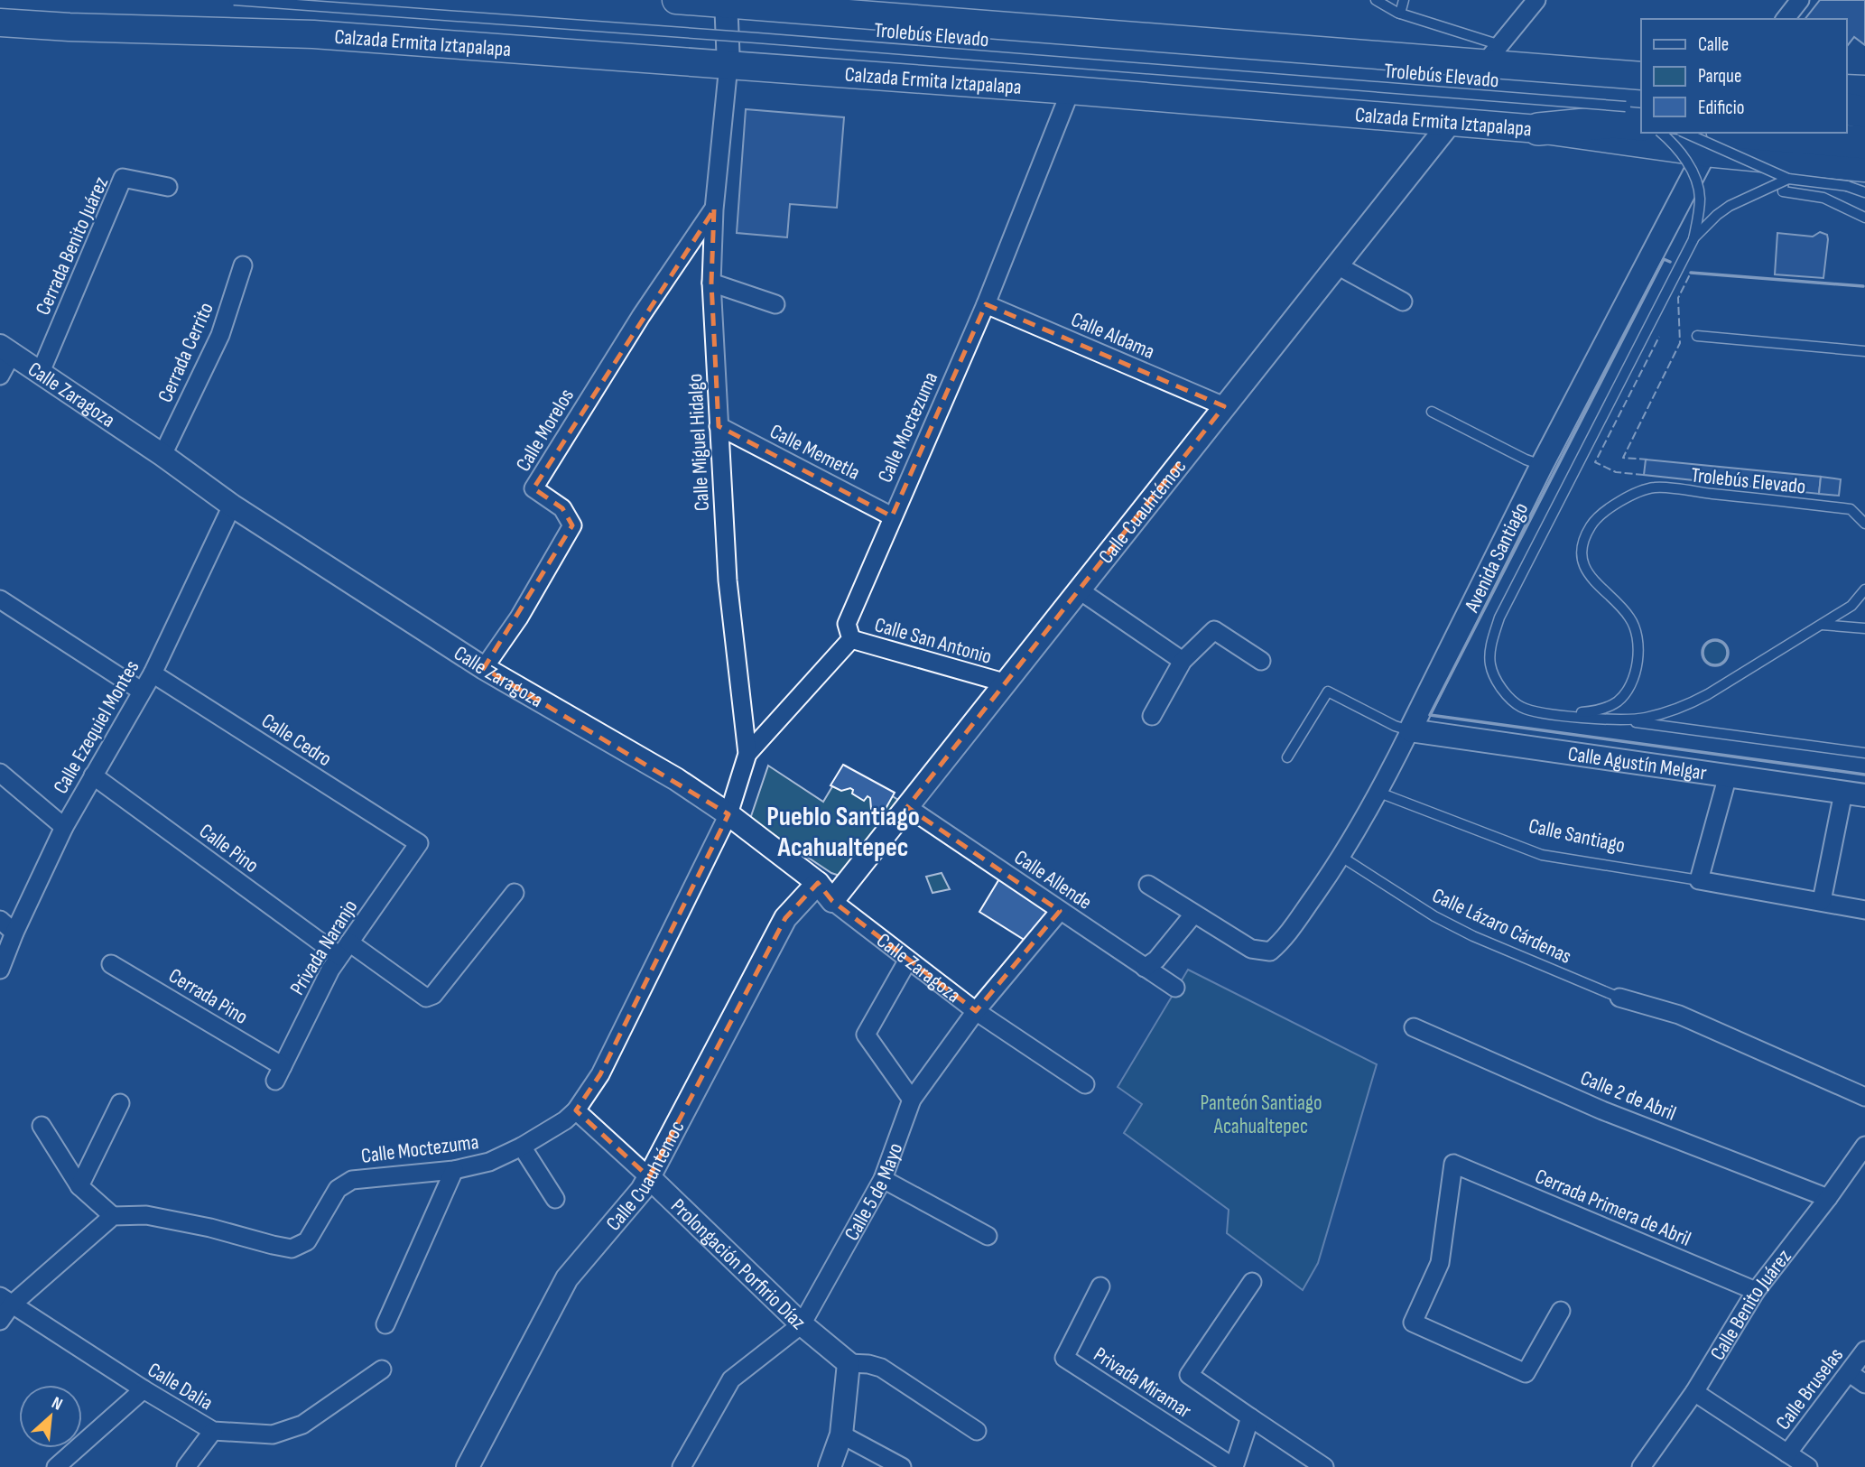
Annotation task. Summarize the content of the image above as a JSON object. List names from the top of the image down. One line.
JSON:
{"streets":{"main road":["Calzada Ermita Iztapalapa"],"street":["Cerrada Benito Juárez","Calle Aldama","Cerrada Cerrito","Calle Zaragoza","Calle Moctezuma","Calle Morelos","Calle Miguel Hidalgo","Calle Memetla","Calle Cuauhtémoc","Avenida Santiago","Calle San Antonio","Calle Ezequiel Montes","Calle Cedro","Calle Agustín Melgar","Calle Santiago","Calle Pino","Calle Allende","Privada Naranjo","Cerrada Pino","Calle 2 de Abril","Calle 5 de Mayo","Cerrada Primera de Abril","Prolongación Porfirio Díaz","Calle Benito Juárez","Privada Miramar","Calle Dalia","Calle Bruselas"],"lane":["Trolebús Elevado","Calle Lázaro Cárdenas"]},"crossings":[["Trolebús Elevado","Calzada Ermita Iztapalapa"],["Calzada Ermita Iztapalapa","Calle Moctezuma"],["Calzada Ermita Iztapalapa","Calle Miguel Hidalgo"],["Calzada Ermita Iztapalapa","Calle Cuauhtémoc"],["Calzada Ermita Iztapalapa","Avenida Santiago"],["Cerrada Benito Juárez","Calle Zaragoza"],["Calle Aldama","Calle Moctezuma"],["Calle Aldama","Calle Cuauhtémoc"],["Cerrada Cerrito","Calle Zaragoza"],["Calle Zaragoza","Calle Moctezuma"],["Calle Zaragoza","Calle Morelos"],["Calle Zaragoza","Calle Miguel Hidalgo"],["Calle Zaragoza","Calle Cuauhtémoc"],["Calle Zaragoza","Calle Ezequiel Montes"],["Calle Zaragoza","Calle 5 de Mayo"],["Calle Moctezuma","Calle Miguel Hidalgo"],["Calle Moctezuma","Calle Memetla"],["Calle Moctezuma","Calle San Antonio"],["Calle Moctezuma","Prolongación Porfirio Díaz"],["Calle Morelos","Calle Miguel Hidalgo"],["Calle Miguel Hidalgo","Calle Memetla"],["Calle Cuauhtémoc","Calle San Antonio"],["Calle Cuauhtémoc","Calle Allende"],["Calle Cuauhtémoc","Prolongación Porfirio Díaz"],["Avenida Santiago","Calle Agustín Melgar"],["Avenida Santiago","Calle Santiago"],["Avenida Santiago","Calle Lázaro Cárdenas"],["Calle Ezequiel Montes","Calle Cedro"],["Calle Ezequiel Montes","Calle Pino"],["Calle Cedro","Privada Naranjo"],["Calle Pino","Privada Naranjo"],["Calle Allende","Calle 5 de Mayo"],["Privada Naranjo","Cerrada Pino"],["Calle 2 de Abril","Calle Benito Juárez"],["Calle 5 de Mayo","Prolongación Porfirio Díaz"],["Cerrada Primera de Abril","Calle Benito Juárez"]],"districts":["Pueblo Santiago Acahualtepec"],"parks":["Panteón Santiago Acahualtepec"],"legend":["Calle","Parque","Edificio"],"north":"top right"}
